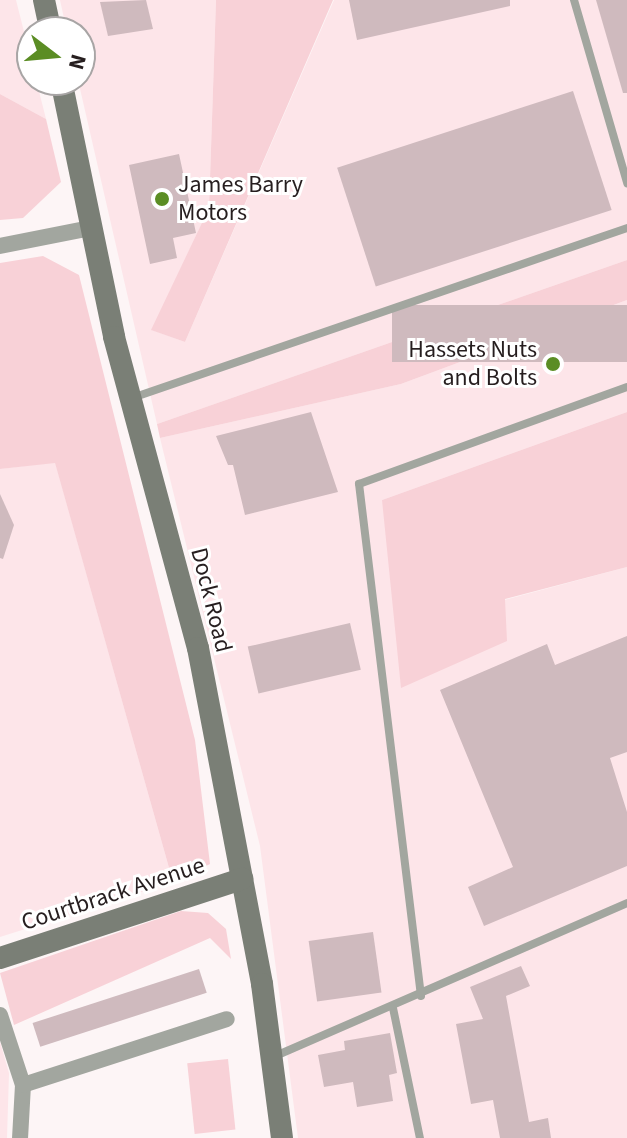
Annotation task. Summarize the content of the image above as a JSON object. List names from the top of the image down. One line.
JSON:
{"streets":{"main road":["Dock Road","Courtbrack Avenue"]},"crossings":[["Dock Road","Courtbrack Avenue"]],"places":["James Barry Motors","Hassets Nuts and Bolts"],"north":"right"}
